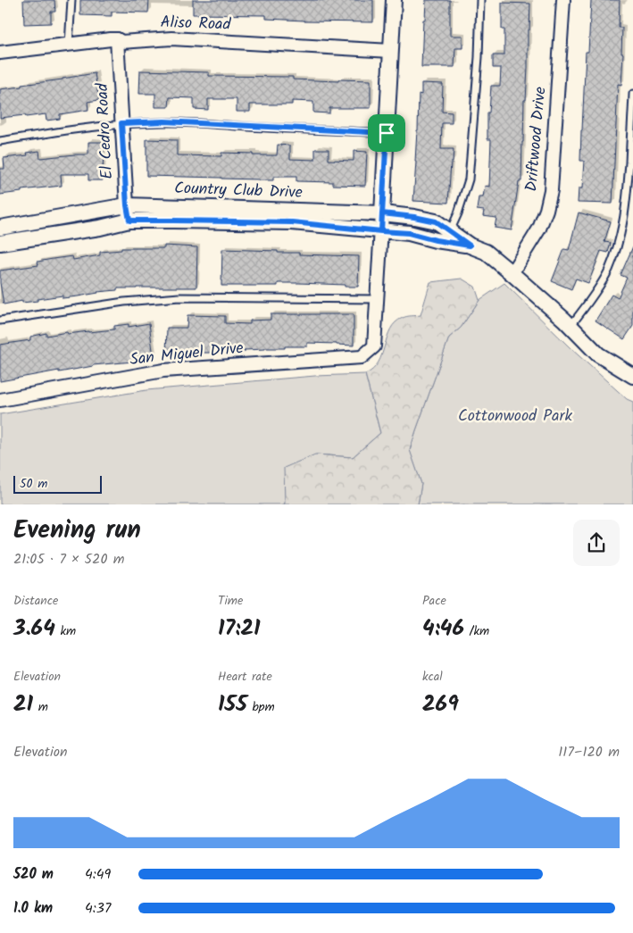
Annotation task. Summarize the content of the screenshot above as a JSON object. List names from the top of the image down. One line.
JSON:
{"streets":{"street":["Aliso Road","El Cedro Road","Driftwood Drive","Country Club Drive","San Miguel Drive"]},"crossings":[["Aliso Road","El Cedro Road"],["El Cedro Road","Country Club Drive"],["Driftwood Drive","Country Club Drive"]],"parks":["Cottonwood Park"],"scale_bar":"50 m","page":{"scale":"50 m","heading":["Evening run","21:05 · 7 × 520 m"],"stats":[["Distance","3.64 km"],["Time","17:21"],["Pace","4:46 /km"],["Elevation","21 m"],["Heart rate","155 bpm"],["kcal","269"]],"chart":["Elevation","117–120 m"],"list":[{"name":"520 m","note":"4:49"},{"name":"1.0 km","note":"4:37"}]}}
